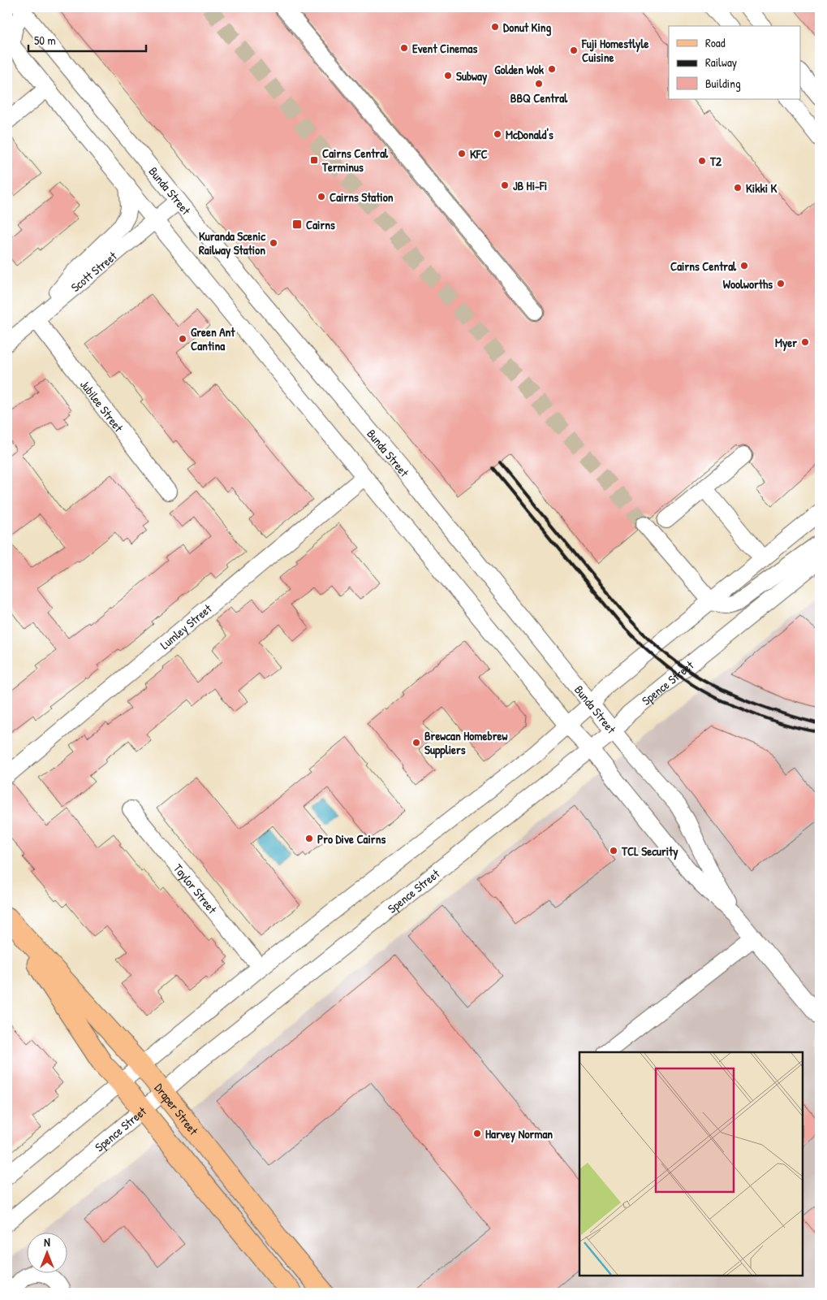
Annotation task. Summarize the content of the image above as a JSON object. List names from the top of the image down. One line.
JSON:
{"streets":{"main road":["Draper Street"],"street":["Bunda Street","Scott Street","Jubilee Street","Lumley Street","Spence Street","Taylor Street"]},"crossings":[["Bunda Street","Scott Street"],["Bunda Street","Lumley Street"],["Bunda Street","Spence Street"],["Scott Street","Jubilee Street"],["Spence Street","Draper Street"]],"places":{"other":["Donut King","Event Cinemas","Fuji Homestlyle Cuisine","Golden Wok","Subway","BBQ Central","McDonald's","KFC","T2","JB Hi-Fi","Kikki K","Cairns Station","Kuranda Scenic Railway Station","Cairns Central","Woolworths","Green Ant Cantina","Myer","Brewcan Homebrew Suppliers","Pro Dive Cairns","TCL Security","Harvey Norman"],"transit":["Cairns Central Terminus","Cairns"]},"legend":["Road","Railway","Building"],"scale_bar":"50 m","north":"top"}
